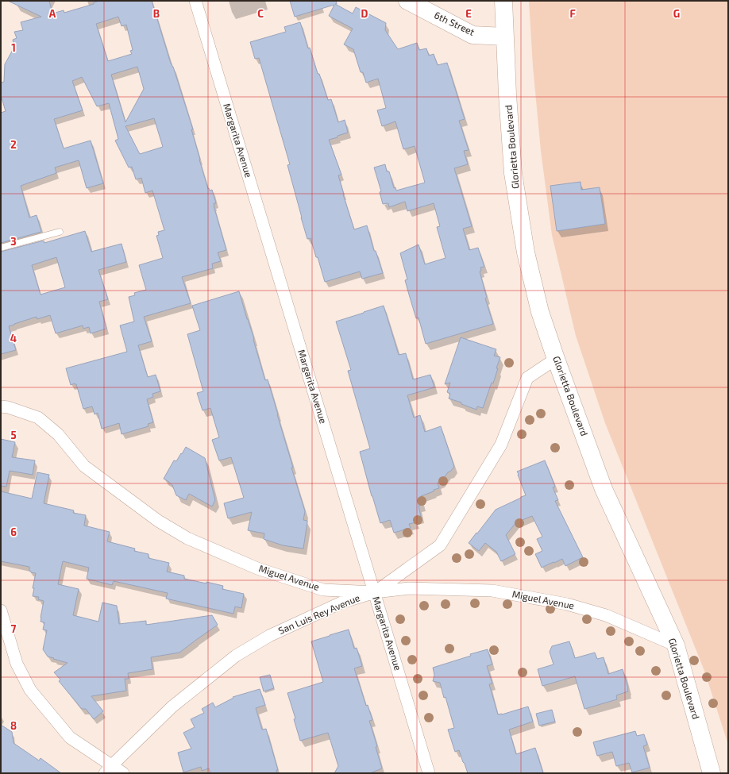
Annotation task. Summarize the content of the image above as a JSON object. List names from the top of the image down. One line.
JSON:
{"streets":{"street":["6th Street","Margarita Avenue","Glorietta Boulevard","Miguel Avenue","San Luis Rey Avenue"]},"crossings":[["6th Street","Glorietta Boulevard"],["Margarita Avenue","Miguel Avenue"],["Margarita Avenue","San Luis Rey Avenue"],["Glorietta Boulevard","Miguel Avenue"],["Glorietta Boulevard","San Luis Rey Avenue"],["Miguel Avenue","San Luis Rey Avenue"]],"grid":{"columns":["A","B","C","D","E","F","G"],"rows":["1","2","3","4","5","6","7","8"]}}
